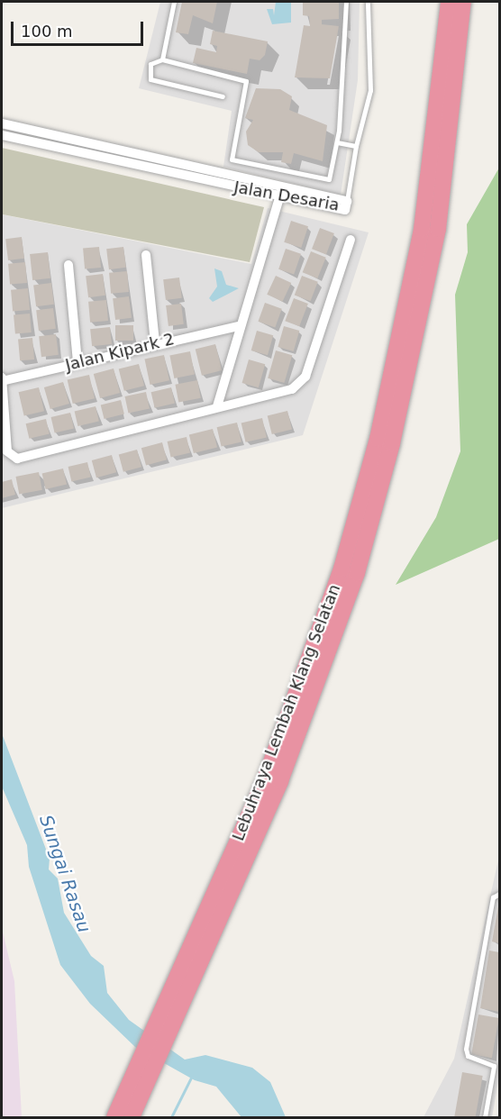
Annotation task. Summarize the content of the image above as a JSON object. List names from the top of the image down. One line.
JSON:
{"streets":{"highway":["Lebuhraya Lembah Klang Selatan"],"street":["Jalan Desaria","Jalan Kipark 2"]},"water":["Sungai Rasau"],"scale_bar":"100 m"}
